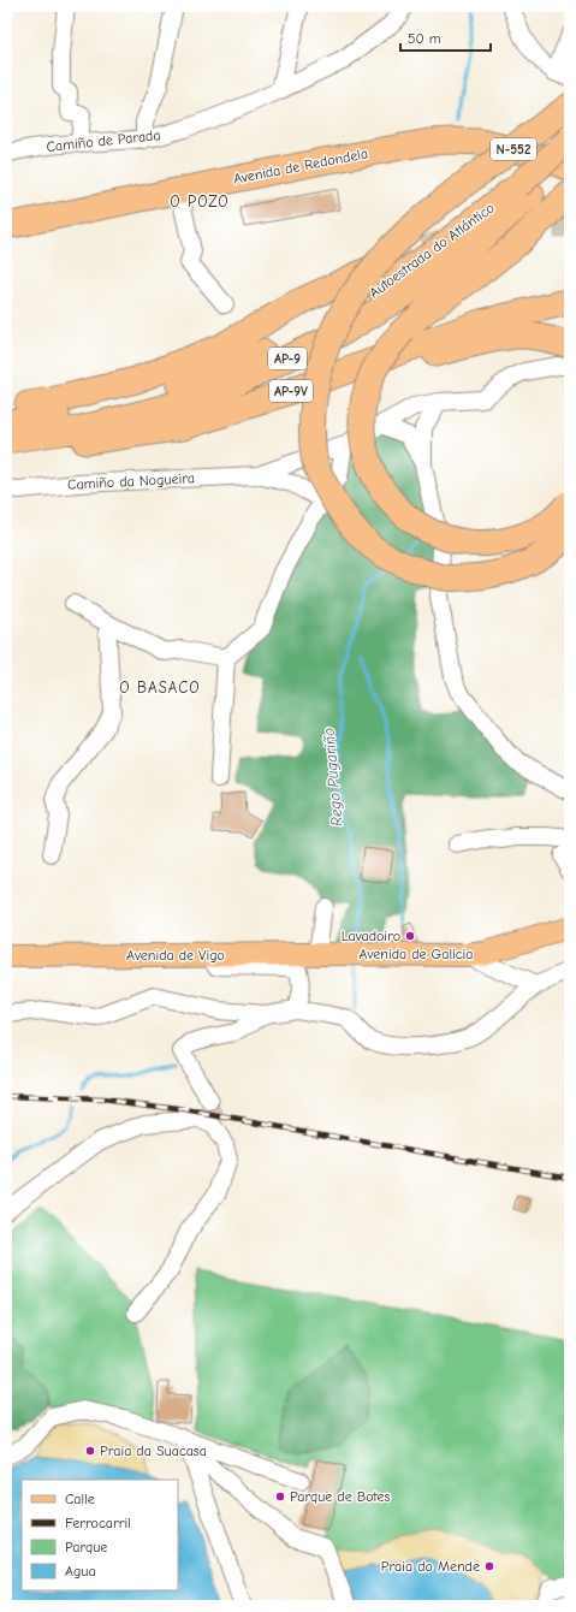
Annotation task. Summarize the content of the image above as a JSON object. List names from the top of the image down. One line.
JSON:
{"streets":{"highway":["N-552","Avenida de Redondela","Autoestrada do Atlántico","AP-9","AP-9V"],"main road":["Avenida de Galicia","Avenida de Vigo"],"street":["Camiño de Parada","Camiño da Nogueira"]},"crossings":[["Avenida de Galicia","Avenida de Vigo"]],"districts":["O POZO","O BASACO"],"water":["Rego Pugariño"],"places":["Lavadoiro","Praia da Suacasa","Parque de Botes","Praia do Mende"],"legend":["Calle","Ferrocarril","Parque","Agua"],"scale_bar":"50 m"}
